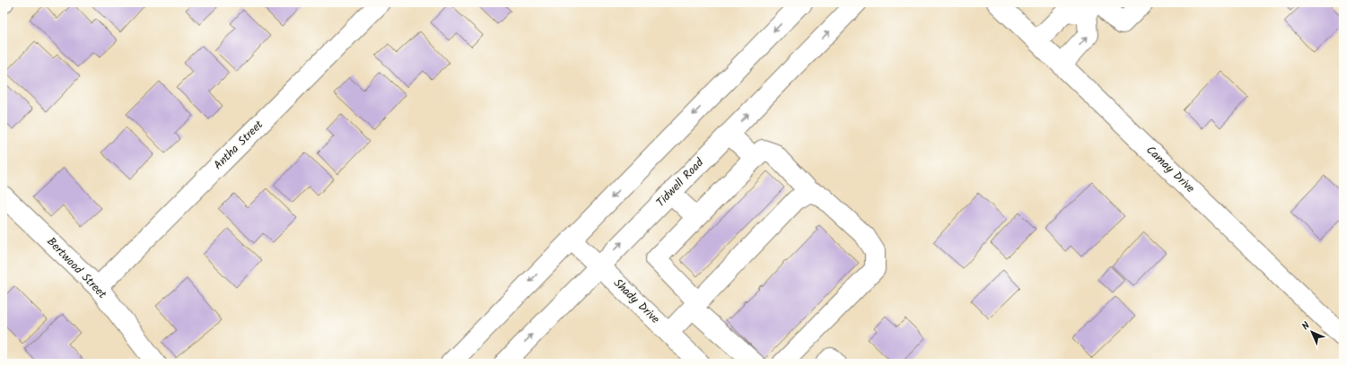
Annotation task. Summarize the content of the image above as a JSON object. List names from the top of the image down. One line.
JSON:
{"streets":{"street":["Antha Street","Camay Drive","Tidwell Road","Bertwood Street","Shady Drive"]},"crossings":[["Antha Street","Bertwood Street"],["Tidwell Road","Shady Drive"]],"north":"top left"}
